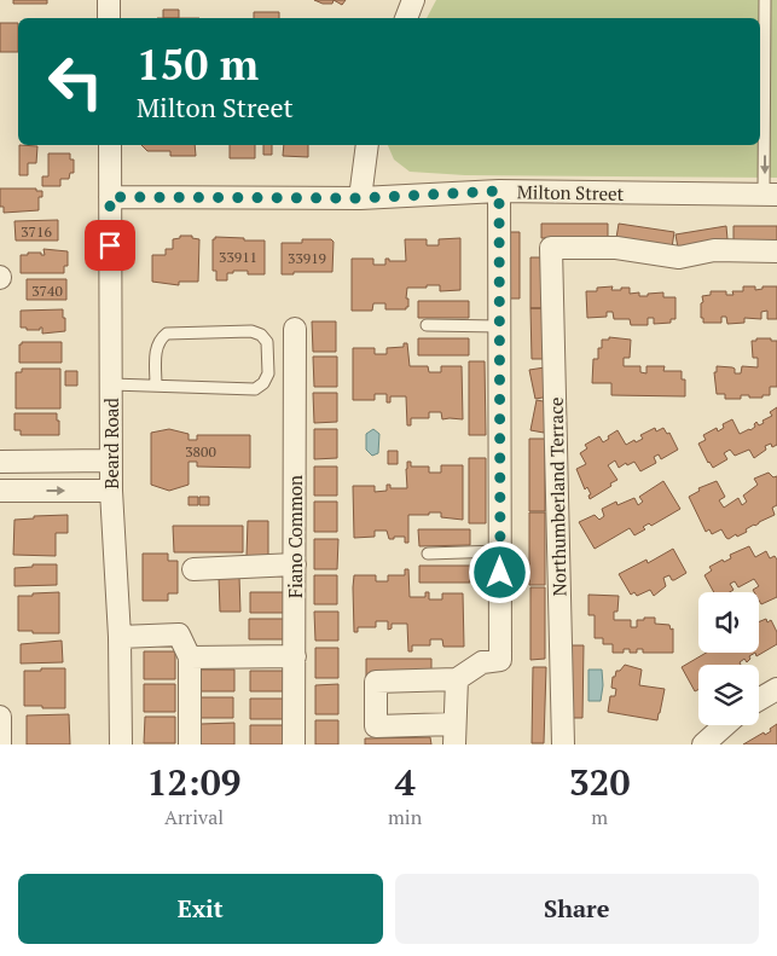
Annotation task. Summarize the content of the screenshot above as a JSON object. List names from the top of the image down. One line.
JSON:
{"streets":{"street":["Milton Street","Beard Road","Northumberland Terrace","Fiano Common"]},"crossings":[["Milton Street","Beard Road"]],"house_numbers":["3716","33911","33919","3740","3800"],"page":{"turn":["150 m","Milton Street"],"eta":["12:09","Arrival","4","min","320","m"],"buttons":["Exit","Share"]}}
